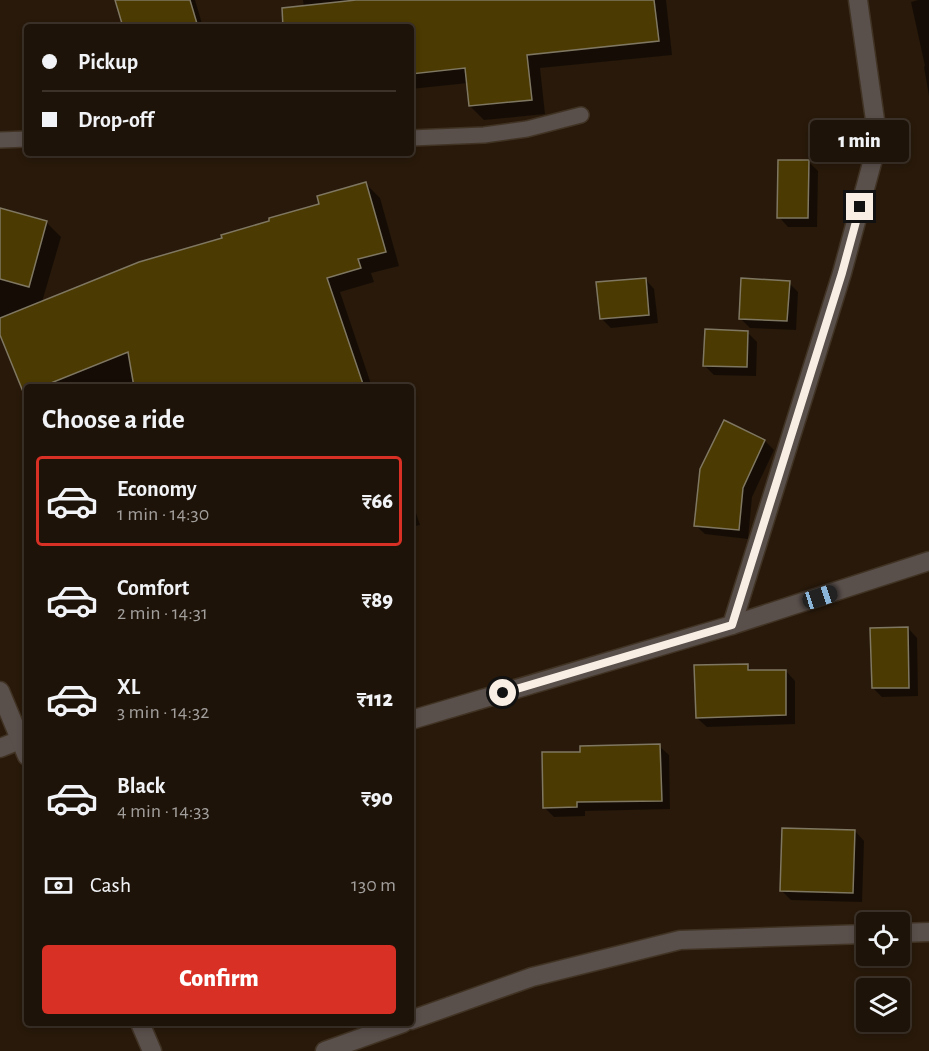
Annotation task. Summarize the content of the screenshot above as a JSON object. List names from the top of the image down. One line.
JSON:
{"page":{"banner":["Pickup","Drop-off"],"bubble":"1 min","heading":"Choose a ride","list":[{"name":"Economy","note":"1 min · 14:30","value":"₹66"},{"name":"Comfort","note":"2 min · 14:31","value":"₹89"},{"name":"XL","note":"3 min · 14:32","value":"₹112"},{"name":"Black","note":"4 min · 14:33","value":"₹90"}],"pay":["Cash","130 m"],"buttons":"Confirm"}}
